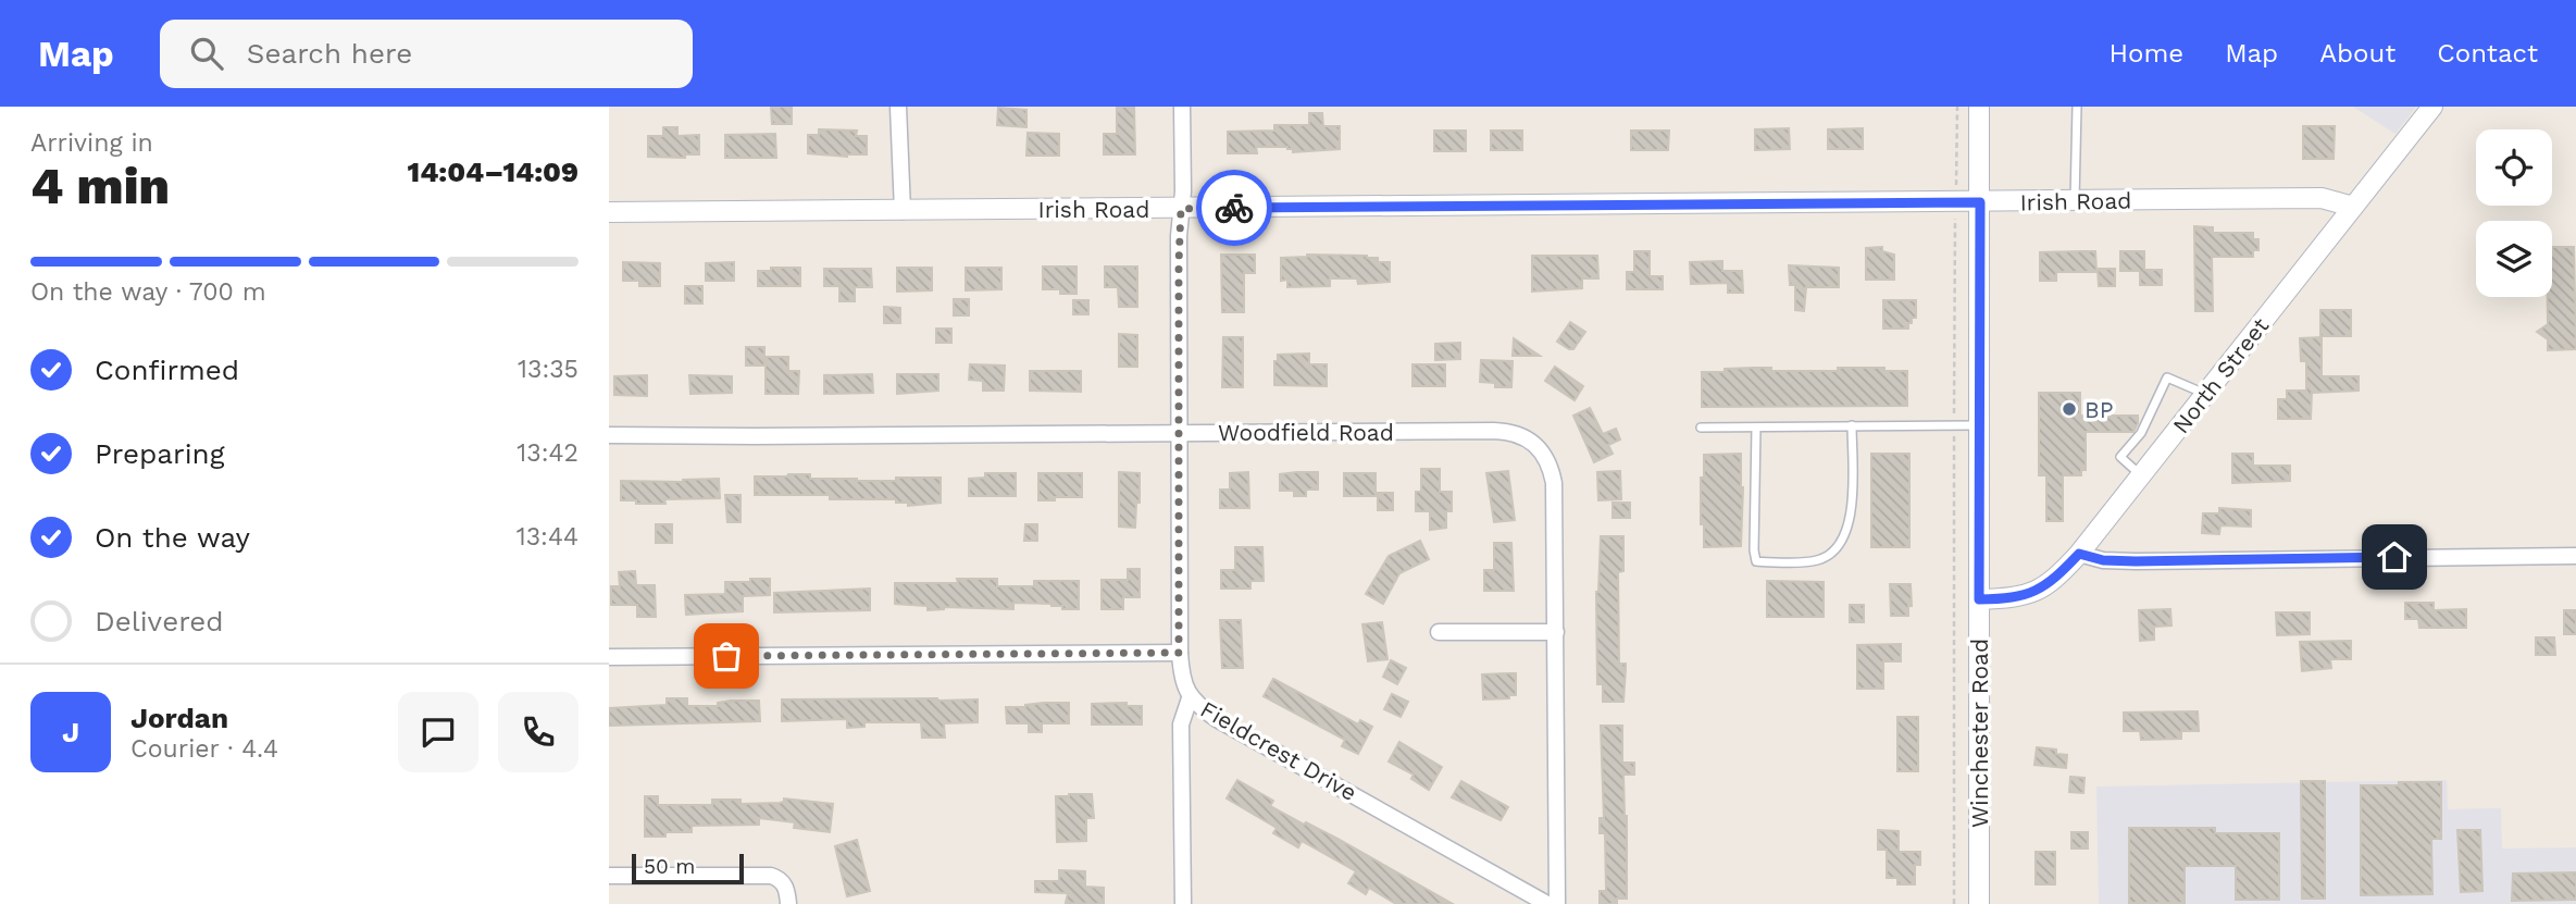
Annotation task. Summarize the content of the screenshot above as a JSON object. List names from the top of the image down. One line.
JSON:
{"streets":{"street":["Irish Road","North Street","Woodfield Road","Winchester Road","Fieldcrest Drive"]},"crossings":[["Irish Road","North Street"],["Irish Road","Winchester Road"],["Irish Road","Fieldcrest Drive"],["North Street","Winchester Road"],["Woodfield Road","Fieldcrest Drive"]],"places":["BP"],"scale_bar":"50 m","page":{"header":"Map","search":"Search here","nav":["Home","Map","About","Contact"],"heading":["4 min","Arriving in","14:04–14:09"],"panel":["Jordan","Courier · 4.4"],"bar":"On the way · 700 m","list":[["Confirmed","13:35"],["Preparing","13:42"],["On the way","13:44"],"Delivered"],"round":"J","scale":"50 m"}}
